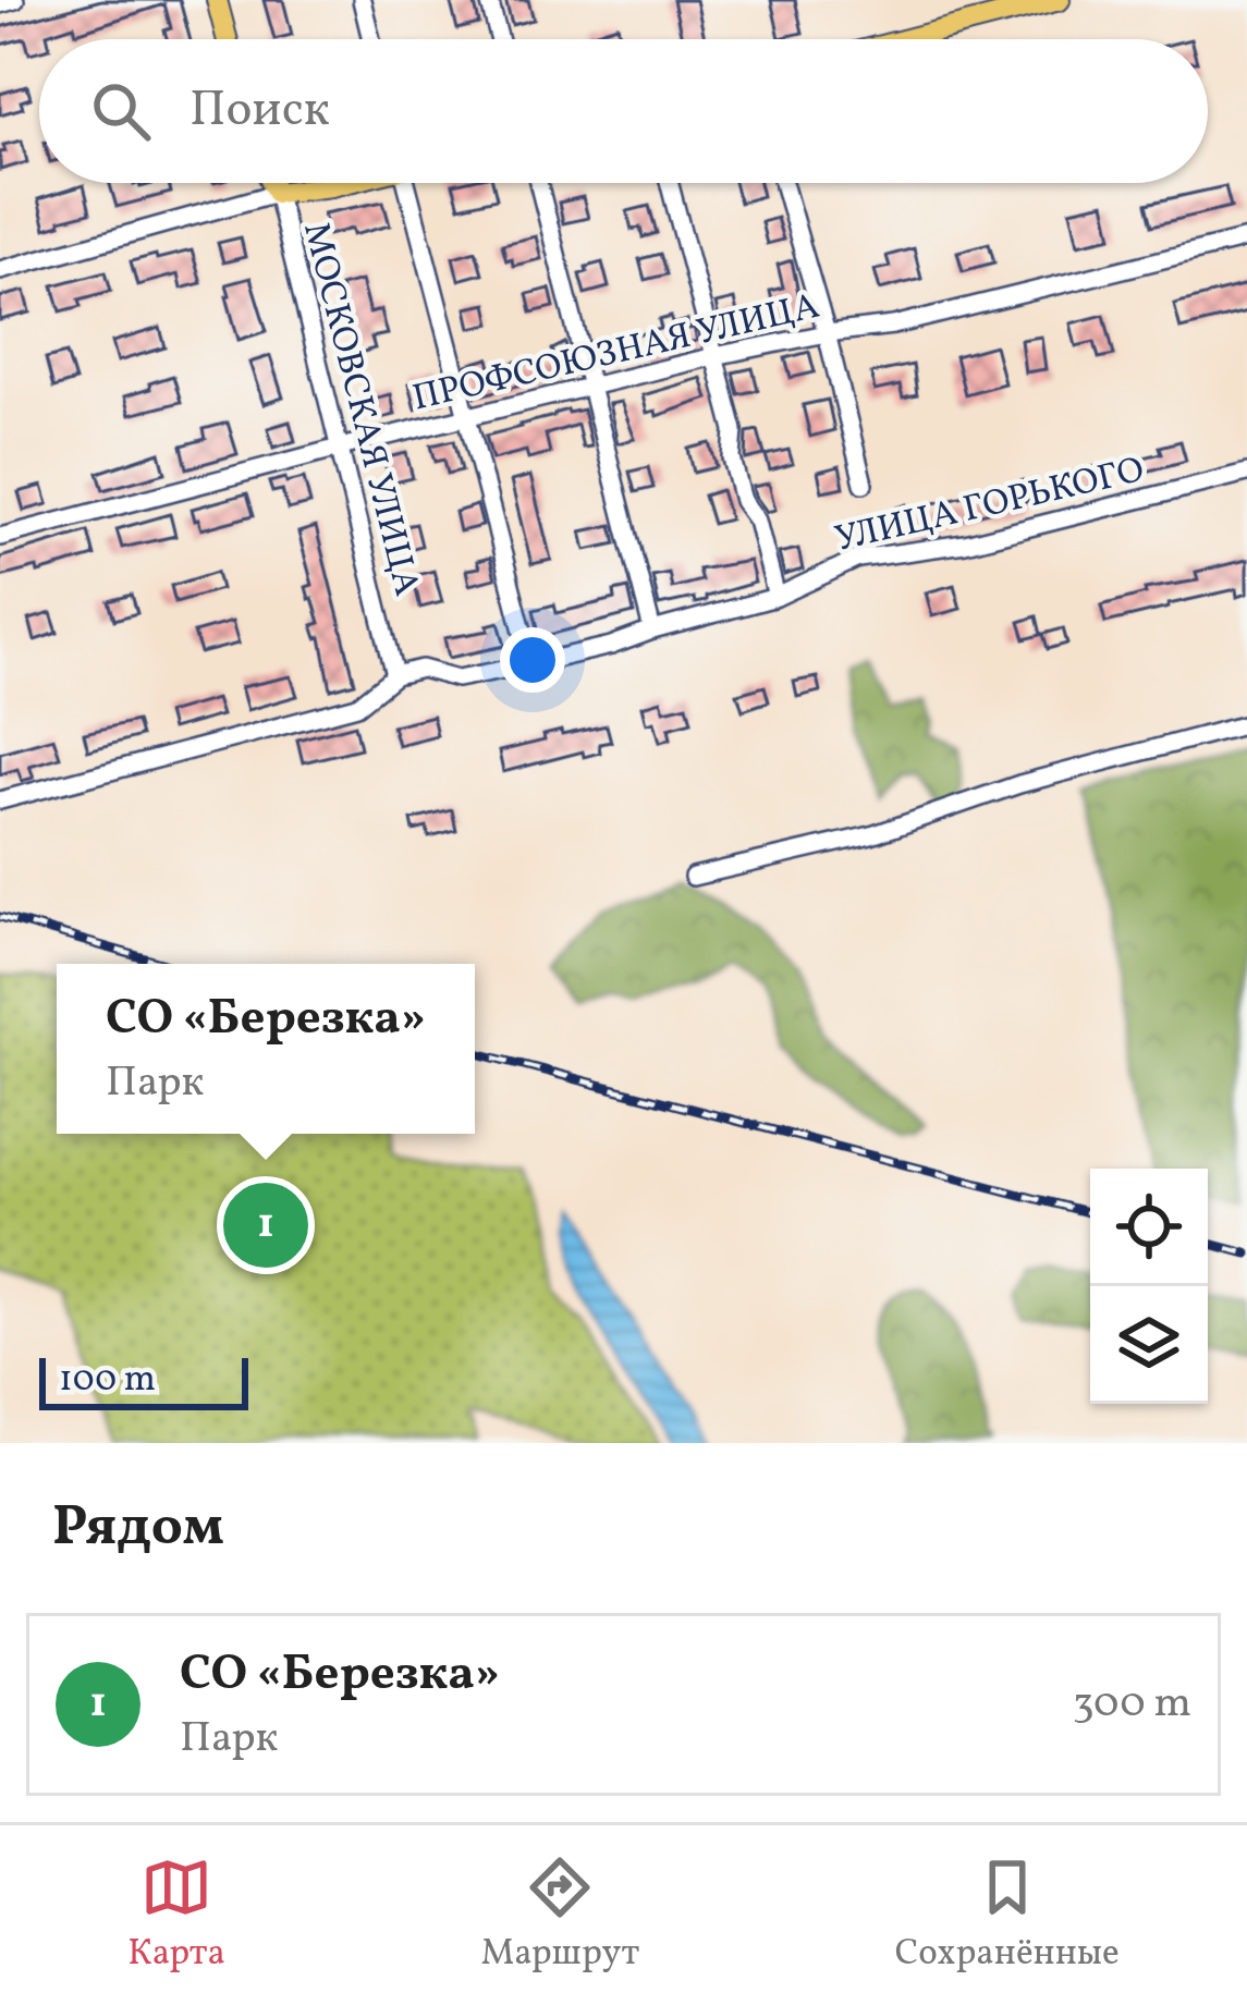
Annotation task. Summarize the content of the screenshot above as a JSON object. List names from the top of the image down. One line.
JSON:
{"streets":{"main road":["МОСКОВСКАЯ УЛИЦА"],"street":["ПРОФСОЮЗНАЯ УЛИЦА","УЛИЦА ГОРЬКОГО"]},"crossings":[["ПРОФСОЮЗНАЯ УЛИЦА","МОСКОВСКАЯ УЛИЦА"],["МОСКОВСКАЯ УЛИЦА","УЛИЦА ГОРЬКОГО"]],"scale_bar":"100 m","page":{"search":"Поиск","popup":["СО «Березка»","Парк"],"pins":"1","scale":"100 m","heading":"Рядом","list":[{"mark":"1","name":"СО «Березка»","note":"Парк","value":"300 m"}],"nav":["Карта","Маршрут","Сохранённые"]}}
